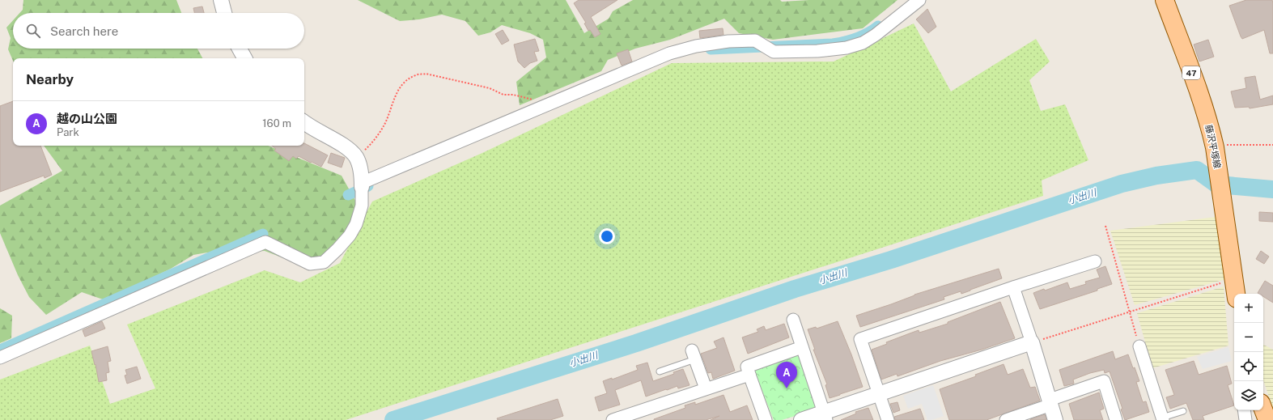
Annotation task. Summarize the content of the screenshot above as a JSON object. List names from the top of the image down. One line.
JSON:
{"streets":{"main road":["47","藤沢平塚線"]},"water":["小出川"],"page":{"search":"Search here","heading":"Nearby","list":[{"mark":"A","name":"越の山公園","note":"Park","value":"160 m"}],"map_buttons":["+","−"],"pins":"A"}}
